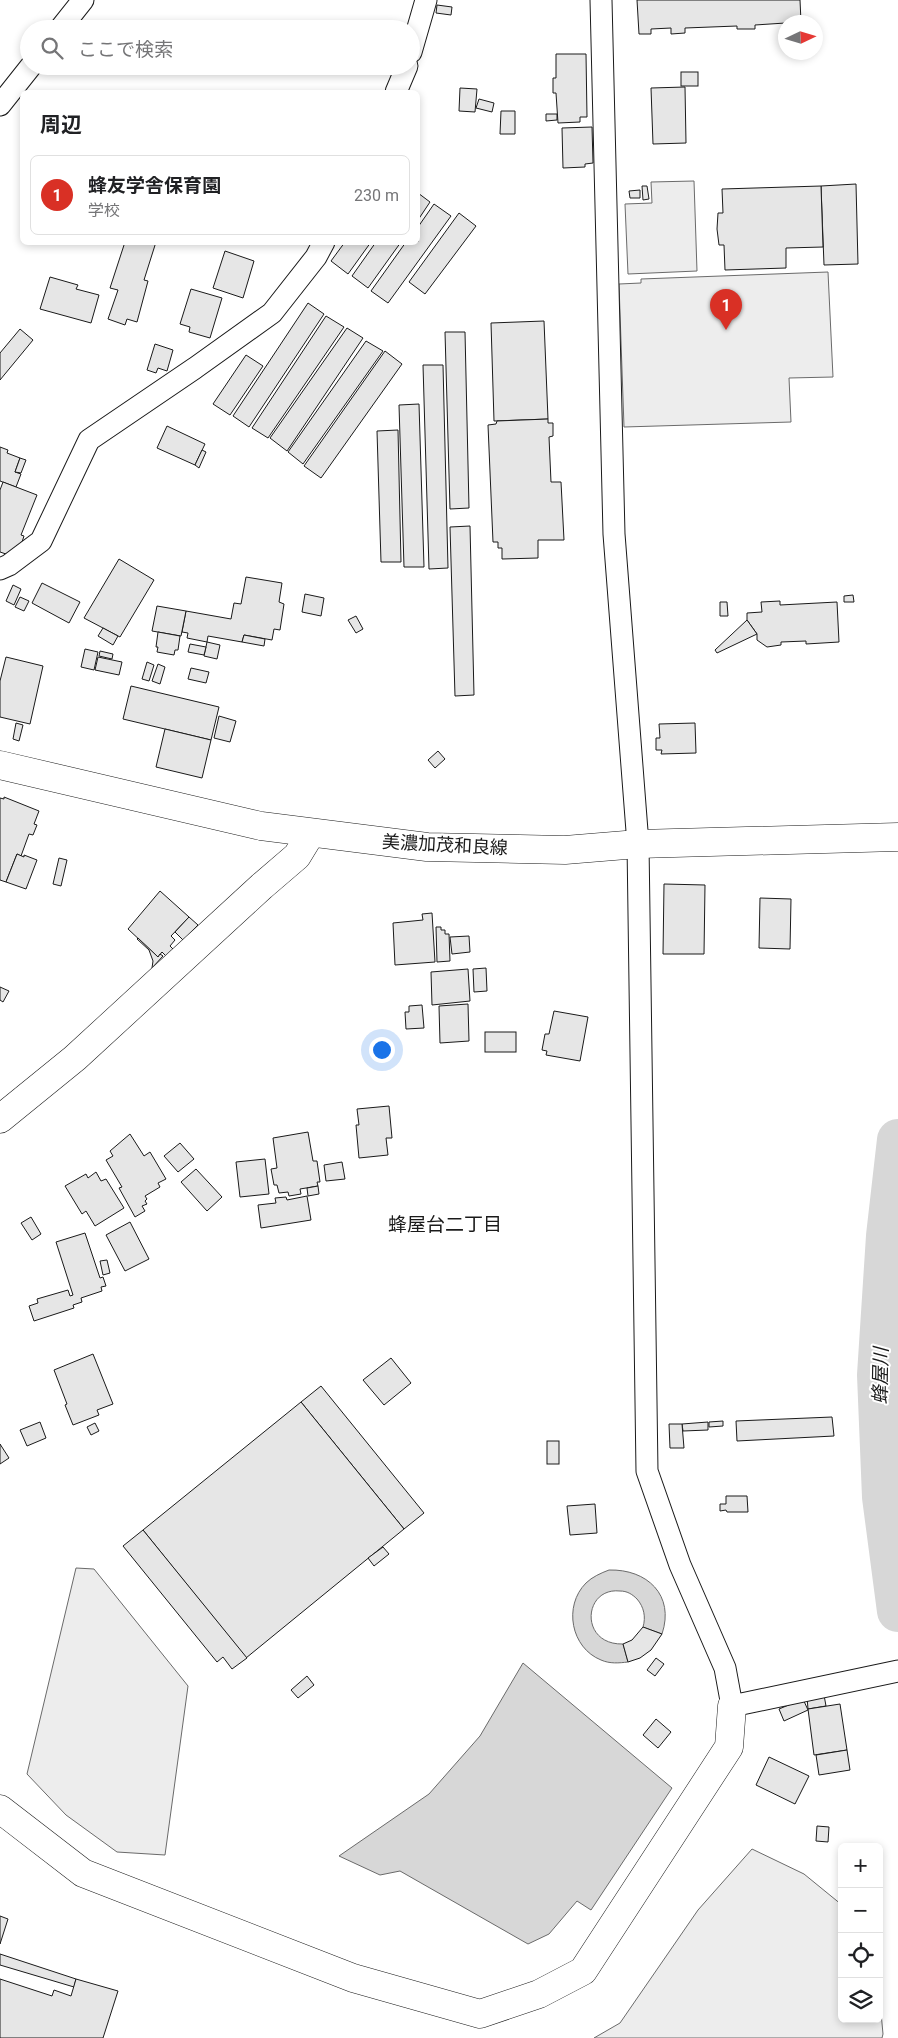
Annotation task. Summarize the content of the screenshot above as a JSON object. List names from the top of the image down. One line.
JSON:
{"streets":{"street":["美濃加茂和良線"]},"districts":["蜂屋台二丁目"],"water":["蜂屋川"],"north":"right","page":{"search":"ここで検索","heading":"周辺","list":[{"mark":"1","name":"蜂友学舎保育園","note":"学校","value":"230 m"}],"pins":"1","map_buttons":["+","−"]}}
